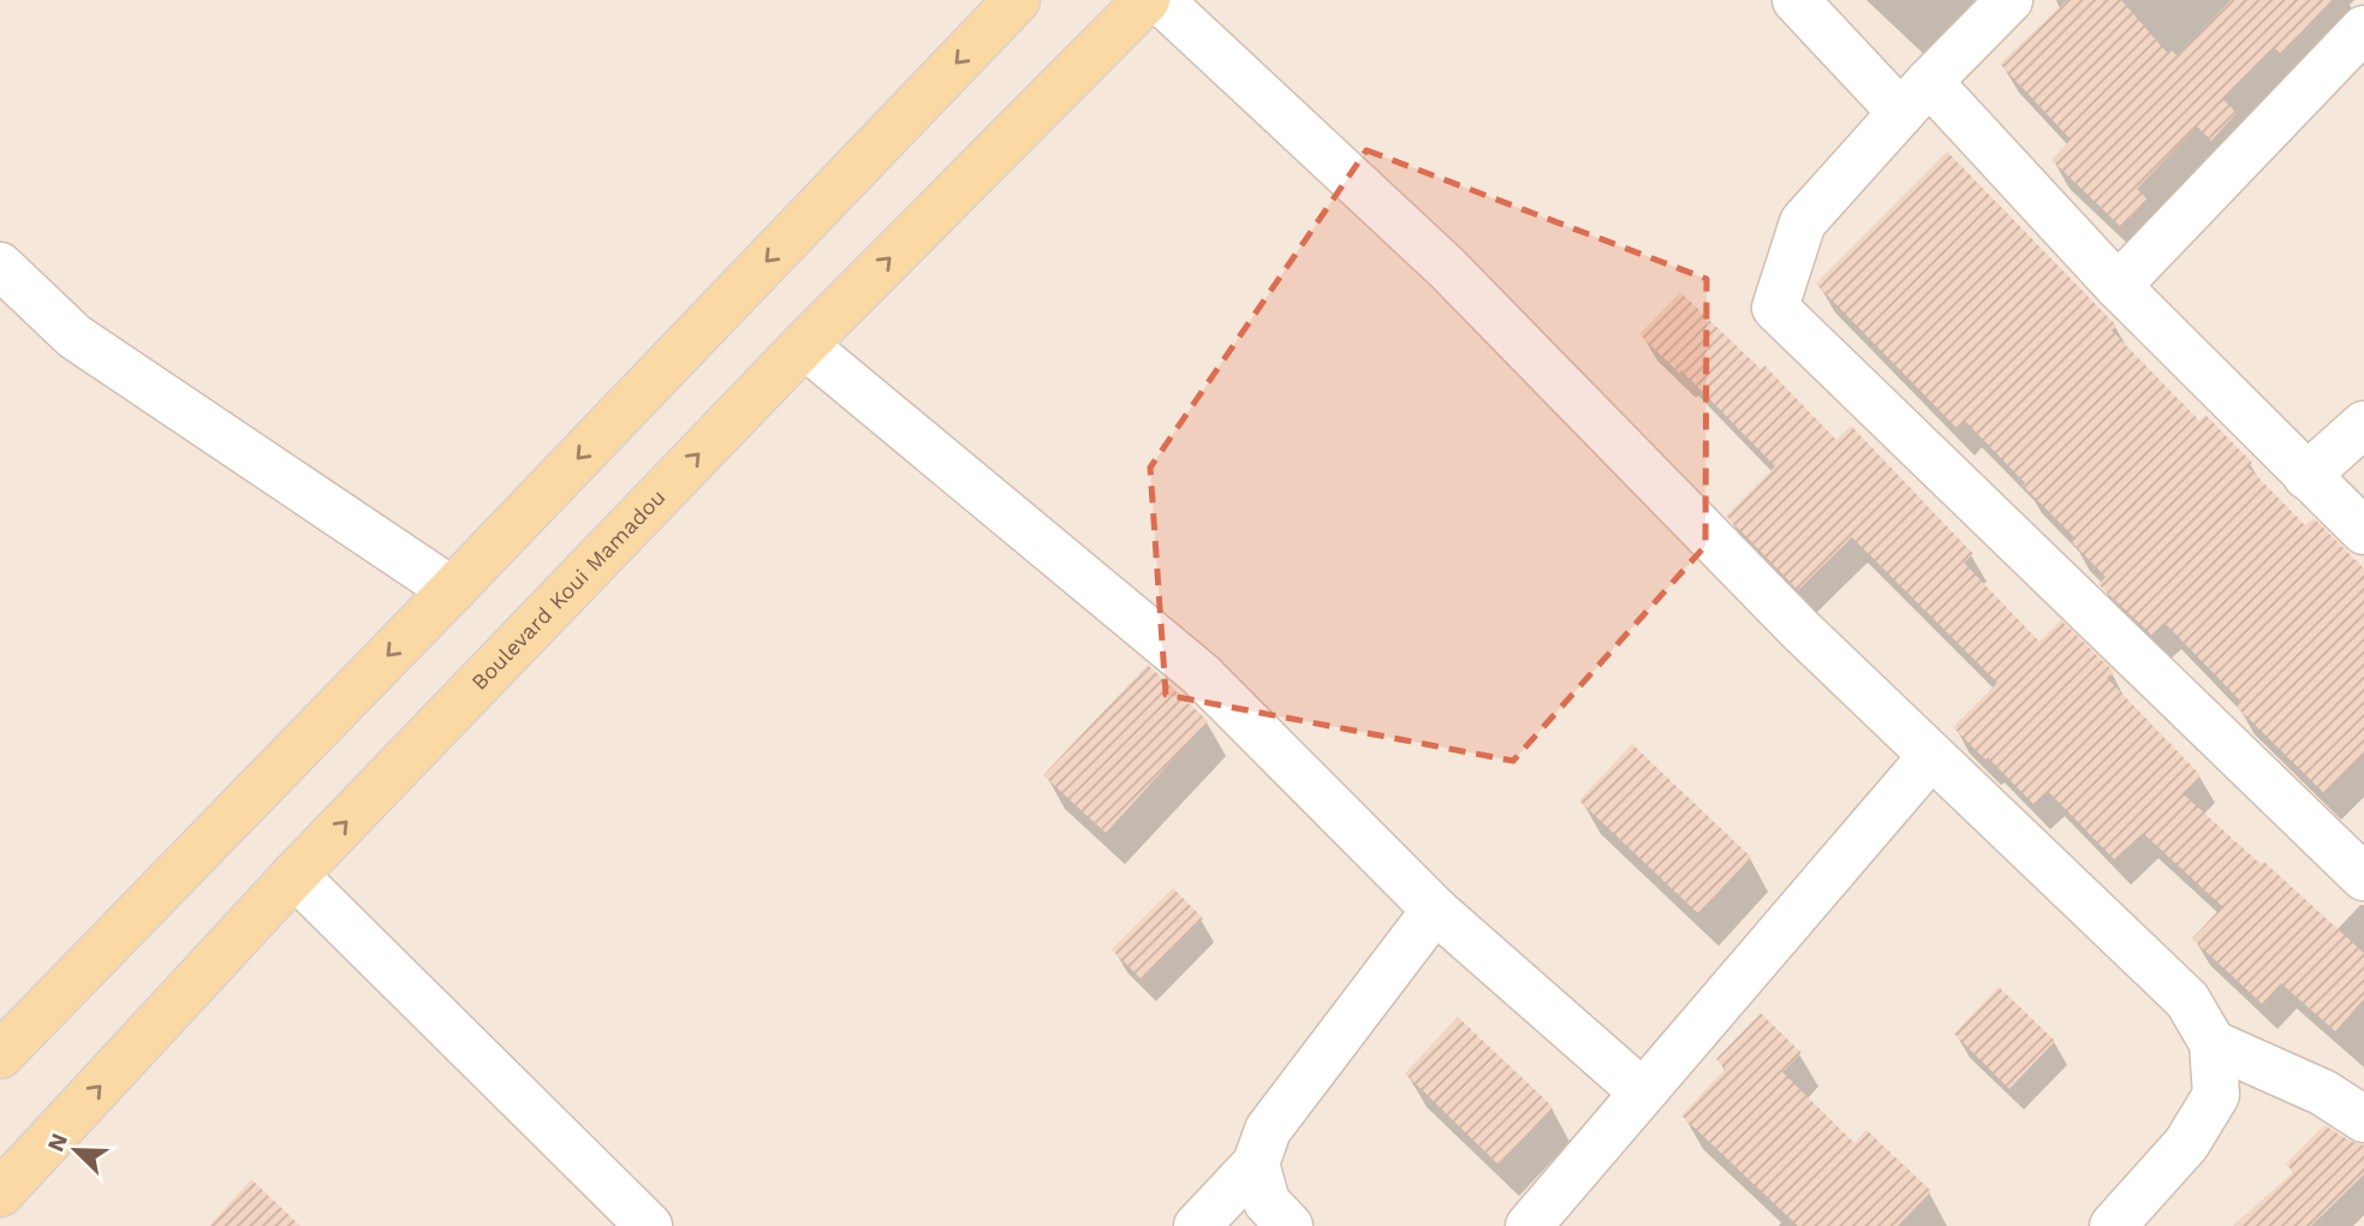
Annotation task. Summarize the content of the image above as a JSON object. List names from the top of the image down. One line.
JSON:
{"streets":{"main road":["Boulevard Koui Mamadou"]},"north":"top left"}
